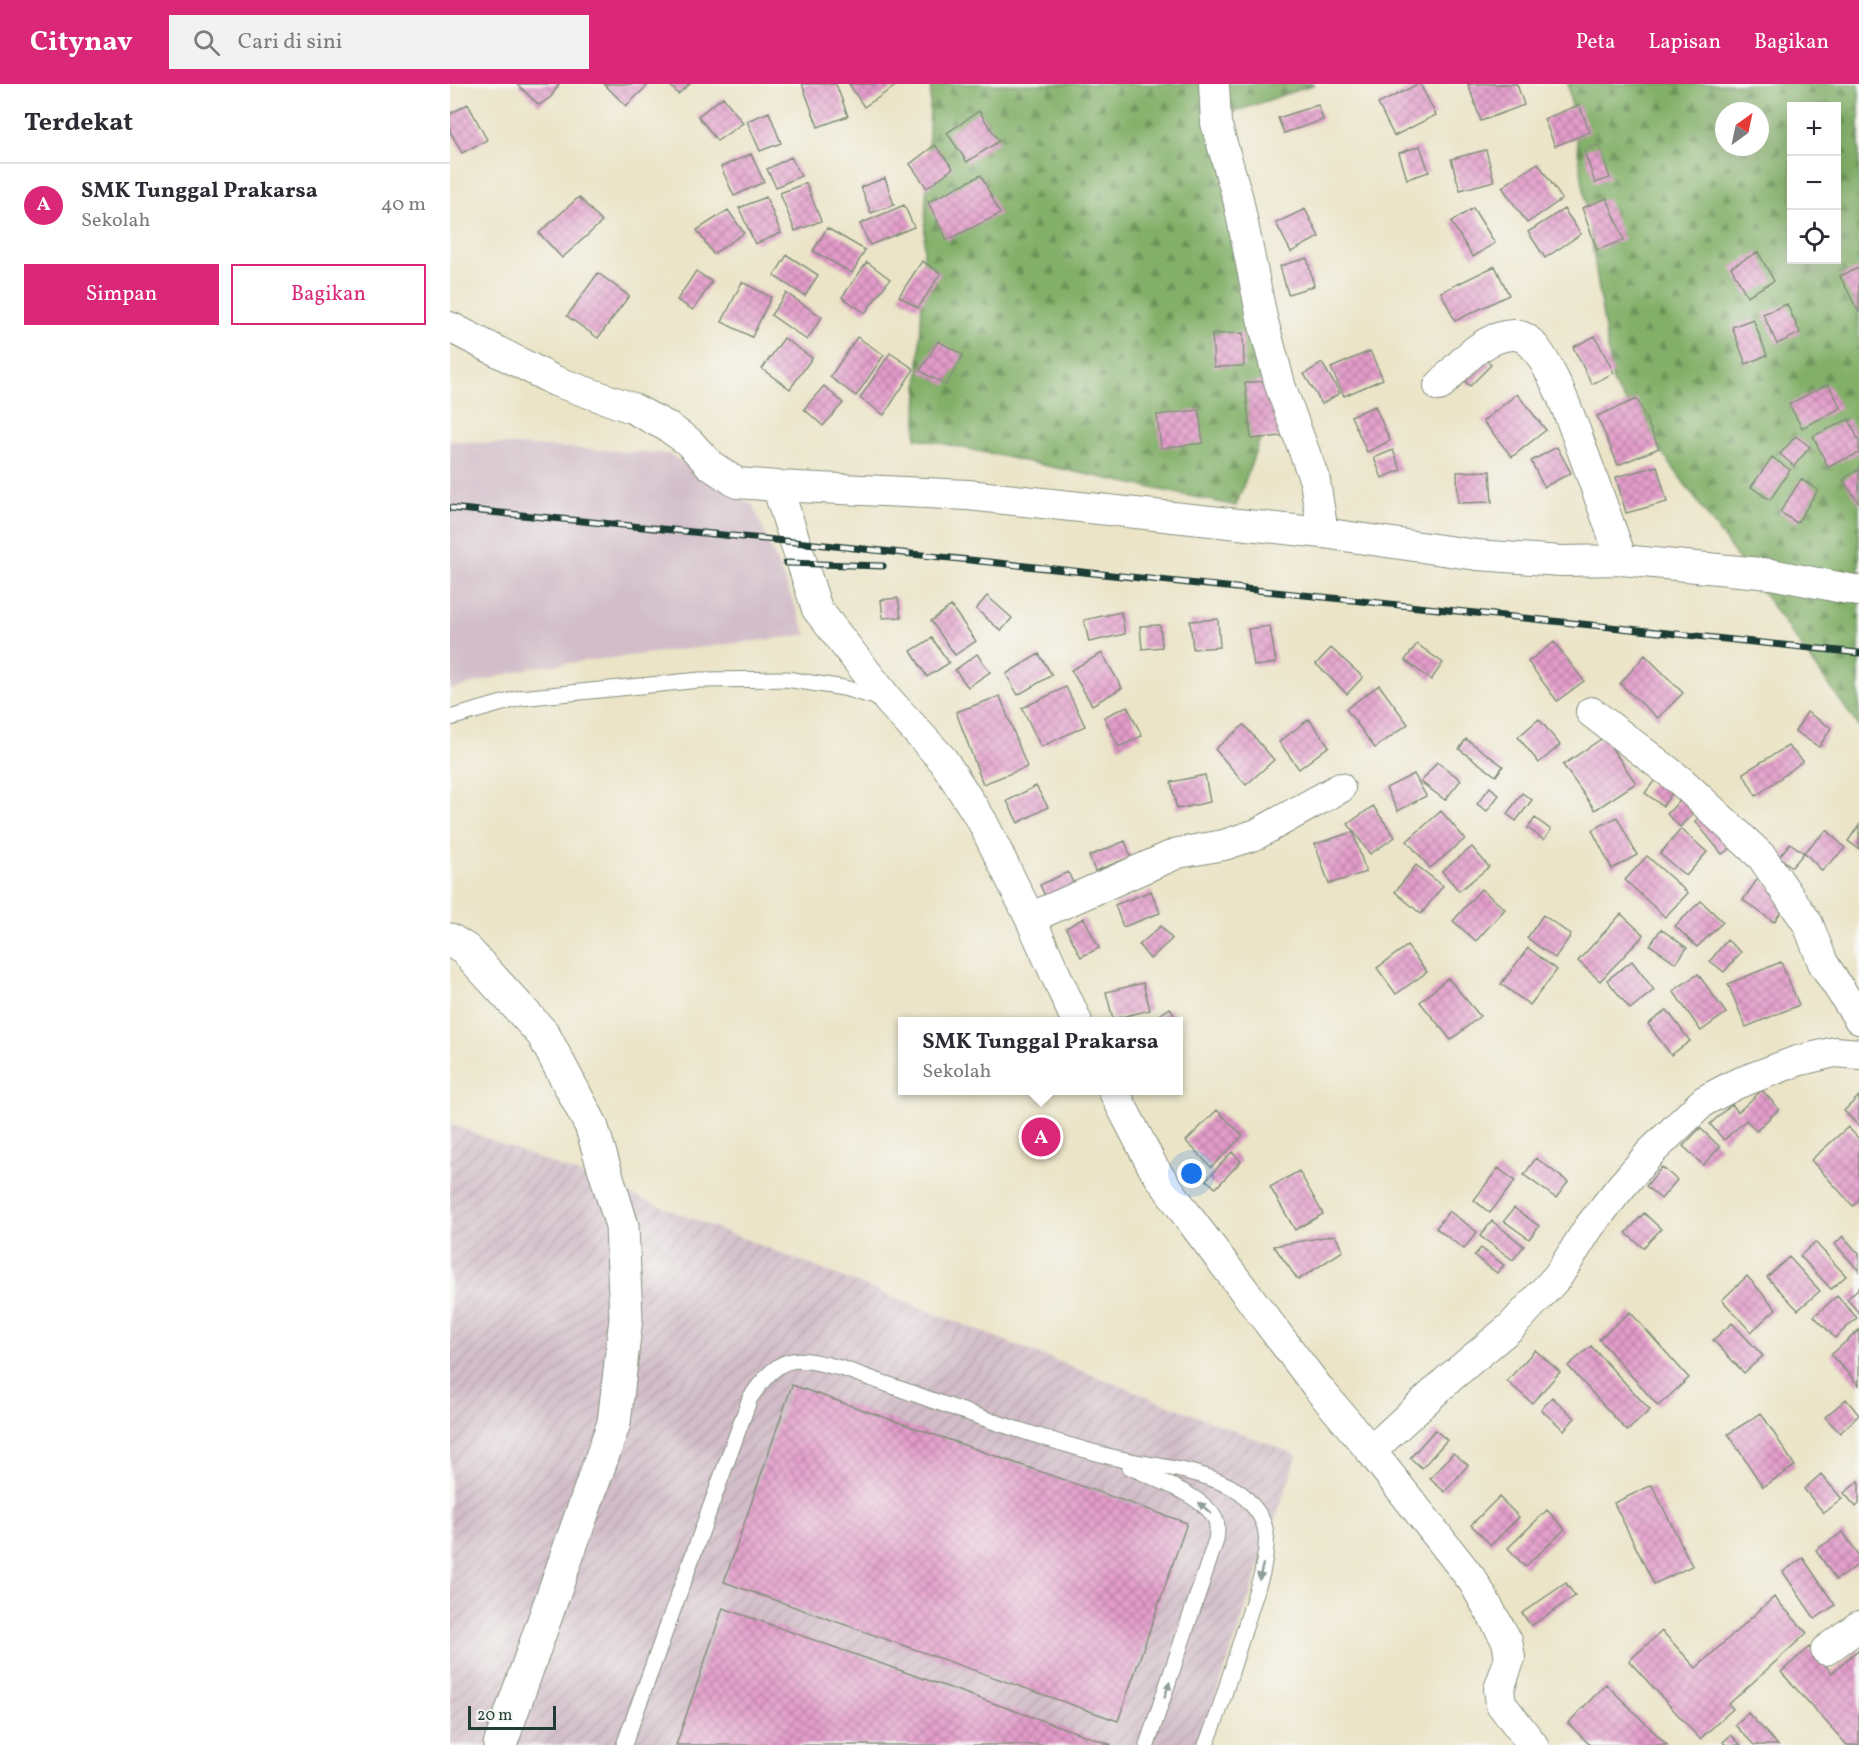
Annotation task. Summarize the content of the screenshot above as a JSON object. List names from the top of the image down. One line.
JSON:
{"scale_bar":"20 m","north":"top right","page":{"header":"Citynav","search":"Cari di sini","nav":["Peta","Lapisan","Bagikan"],"heading":"Terdekat","map_buttons":["+","−"],"list":[{"mark":"A","name":"SMK Tunggal Prakarsa","note":"Sekolah","value":"40 m"}],"buttons":["Simpan","Bagikan"],"popup":["SMK Tunggal Prakarsa","Sekolah"],"pins":"A","scale":"20 m"}}
